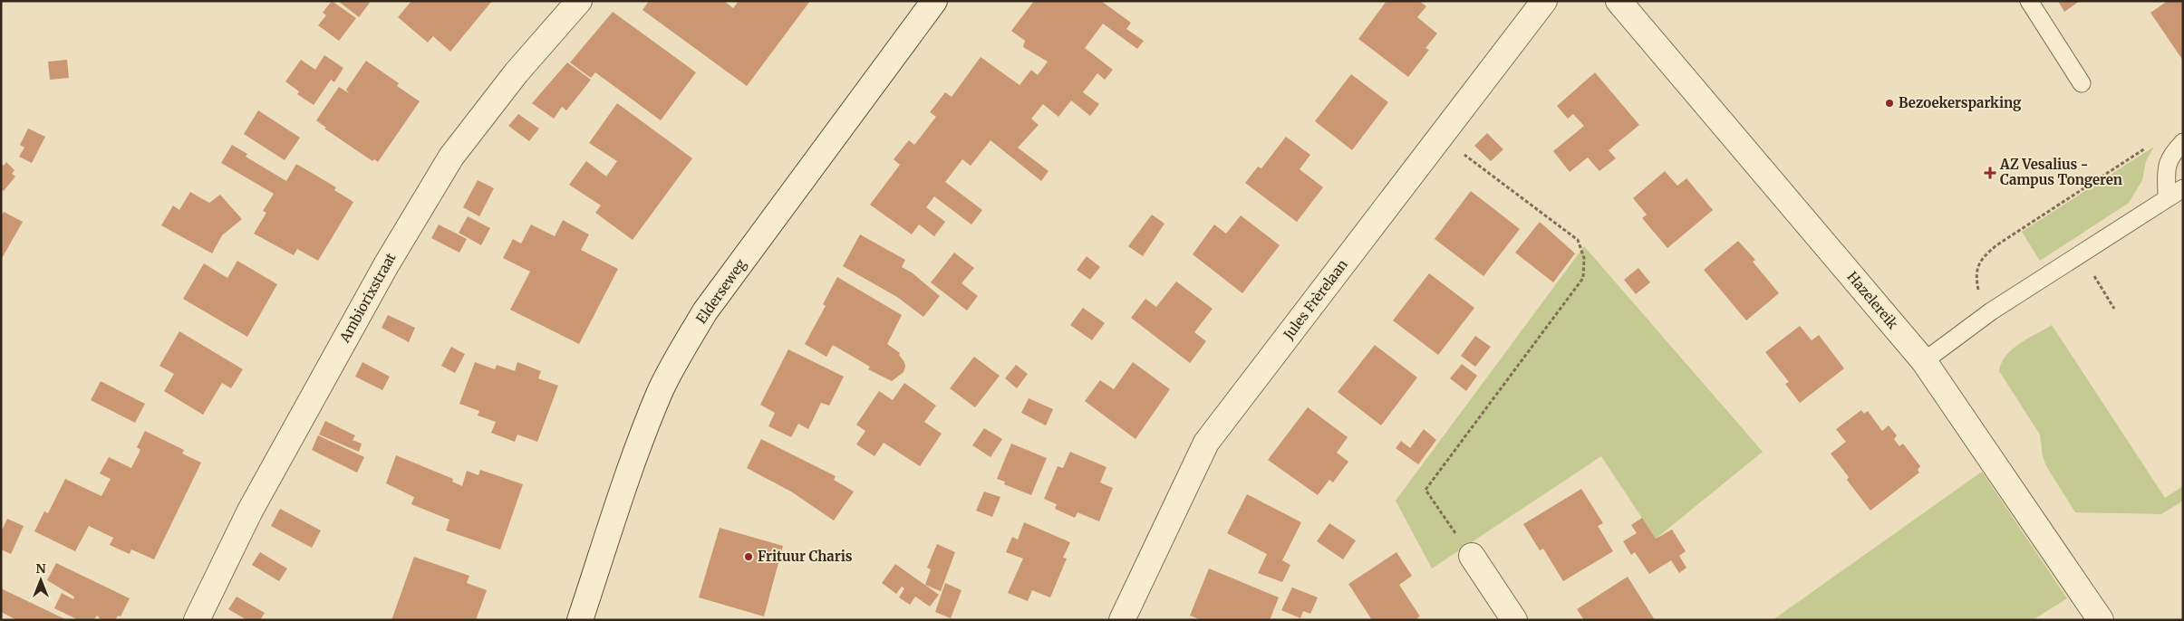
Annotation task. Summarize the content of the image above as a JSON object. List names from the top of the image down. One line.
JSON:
{"streets":{"street":["Elderseweg","Ambiorixstraat","Jules Frèrelaan","Hazelereik"]},"places":{"other":["Bezoekersparking","Frituur Charis"],"health":["AZ Vesalius - Campus Tongeren"]},"north":"top"}
